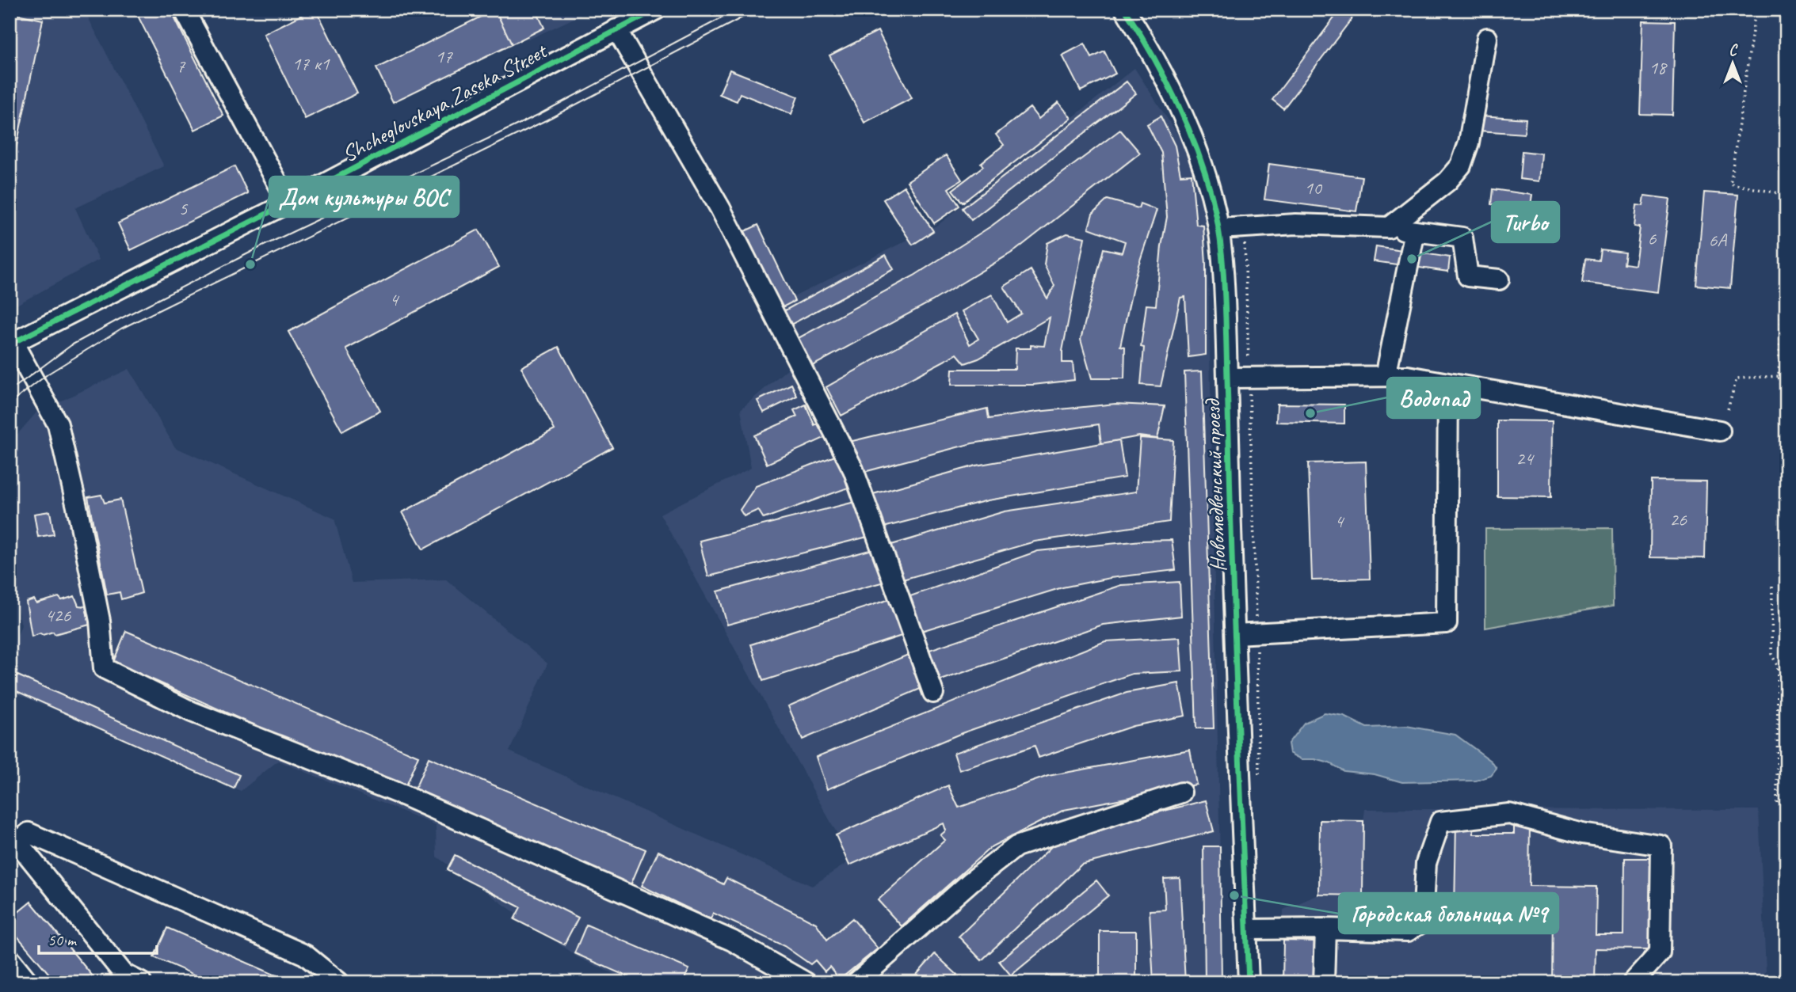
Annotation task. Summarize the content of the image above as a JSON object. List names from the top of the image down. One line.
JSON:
{"streets":{"street":["Shcheglovskaya Zaseka Street","Новомедвенский проезд"]},"places":["Turbo","Дом культуры ВОС","Водопад","Городская больница №9"],"house_numbers":["17","17 к1","7","18","10","5","6","6А","4","24","26","4","426"],"scale_bar":"50 m","north":"top"}
